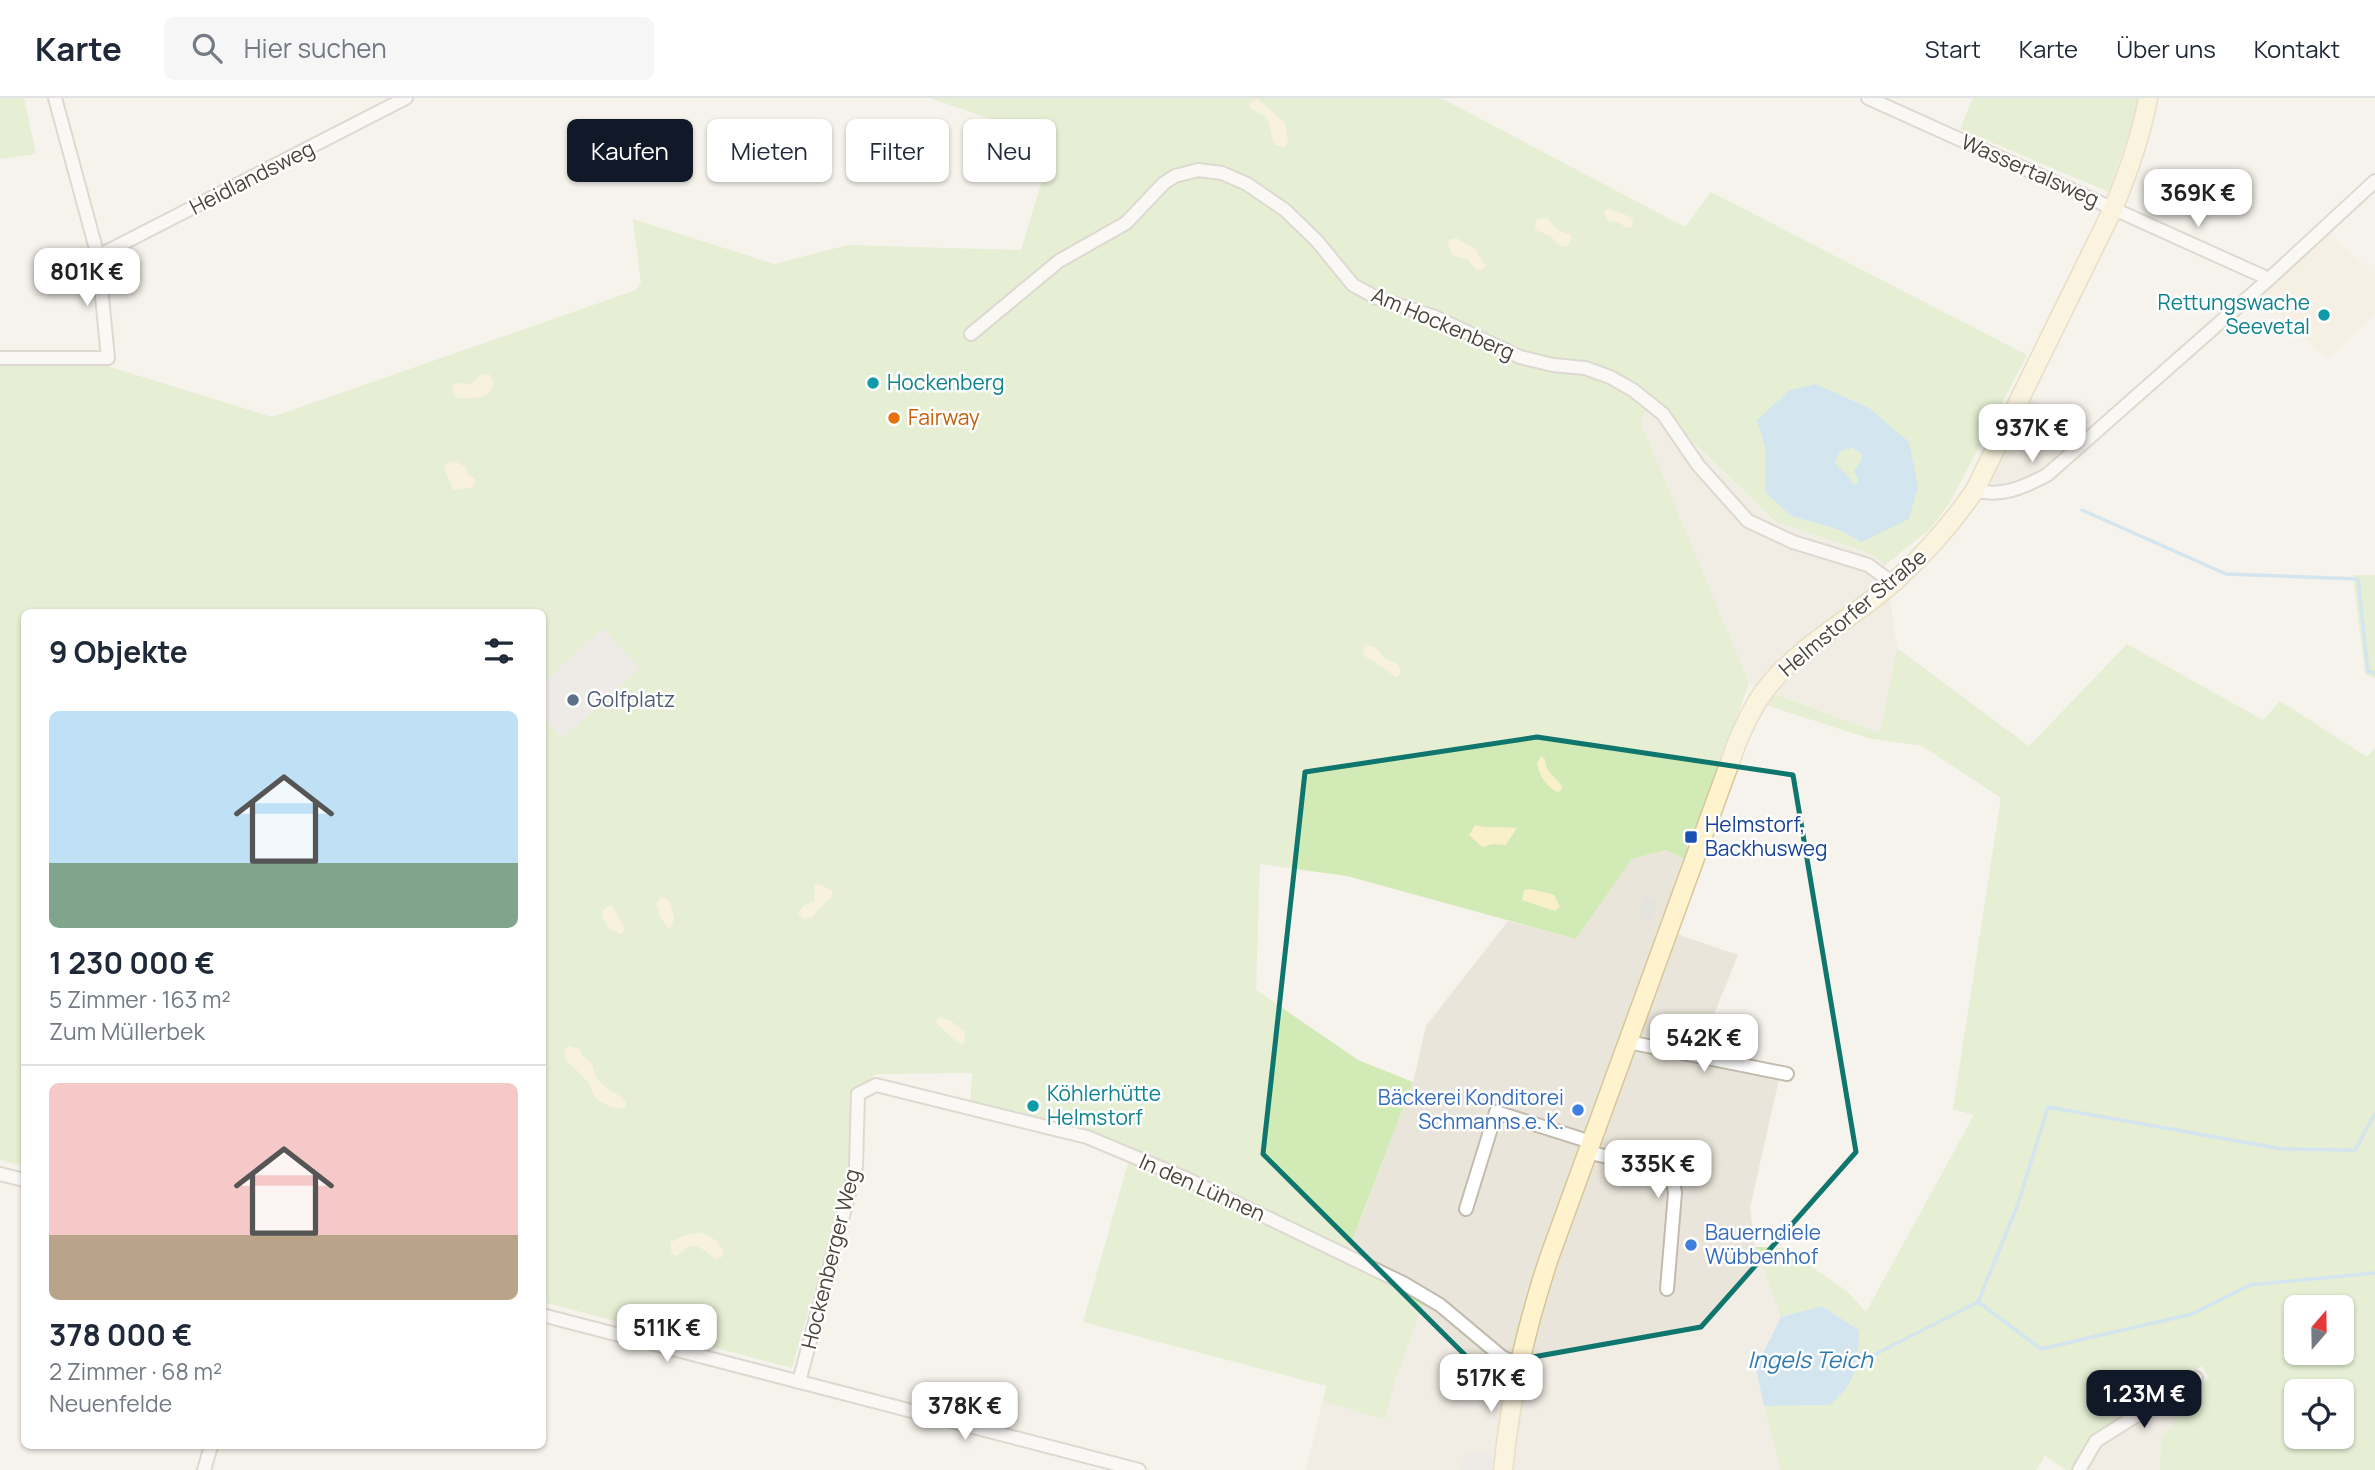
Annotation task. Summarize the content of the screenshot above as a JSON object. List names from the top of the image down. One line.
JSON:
{"streets":{"main road":["Helmstorfer Straße"],"street":["Wassertalsweg","Heidlandsweg","Am Hockenberg","In den Lühnen","Hockenberger Weg"]},"crossings":[["Wassertalsweg","Helmstorfer Straße"],["Am Hockenberg","Helmstorfer Straße"],["Helmstorfer Straße","In den Lühnen"],["In den Lühnen","Hockenberger Weg"]],"water":["Ingels Teich"],"places":{"other":["Rettungswache Seevetal","Hockenberg","Fairway","Golfplatz","Köhlerhütte Helmstorf","Bäckerei Konditorei Schmanns e. K.","Bauerndiele Wübbenhof"],"transit":["Helmstorf, Backhusweg"]},"north":"top","page":{"header":"Karte","search":"Hier suchen","nav":["Start","Karte","Über uns","Kontakt"],"chip":["Kaufen","Mieten","Filter","Neu"],"price":["369K €","801K €","937K €","542K €","335K €","511K €","517K €","1.23M €","378K €"],"heading":"9 Objekte","list":[{"name":"1 230 000 €","note":"5 Zimmer · 163 m² · Zum Müllerbek"},{"name":"378 000 €","note":"2 Zimmer · 68 m² · Neuenfelde"}]}}
